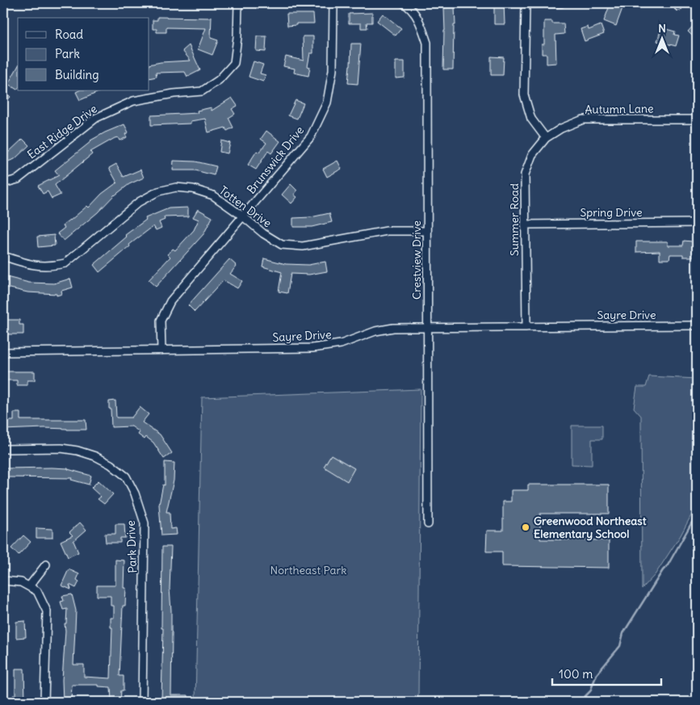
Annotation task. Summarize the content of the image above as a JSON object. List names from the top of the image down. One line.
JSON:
{"streets":{"street":["Autumn Lane","East Ridge Drive","Brunswick Drive","Totten Drive","Spring Drive","Summer Road","Crestview Drive","Sayre Drive","Park Drive"]},"crossings":[["Autumn Lane","Summer Road"],["Brunswick Drive","Totten Drive"],["Brunswick Drive","Sayre Drive"],["Totten Drive","Crestview Drive"],["Spring Drive","Summer Road"],["Summer Road","Sayre Drive"],["Crestview Drive","Sayre Drive"]],"parks":["Northeast Park"],"places":["Greenwood Northeast Elementary School"],"legend":["Road","Park","Building"],"scale_bar":"100 m","north":"top"}
